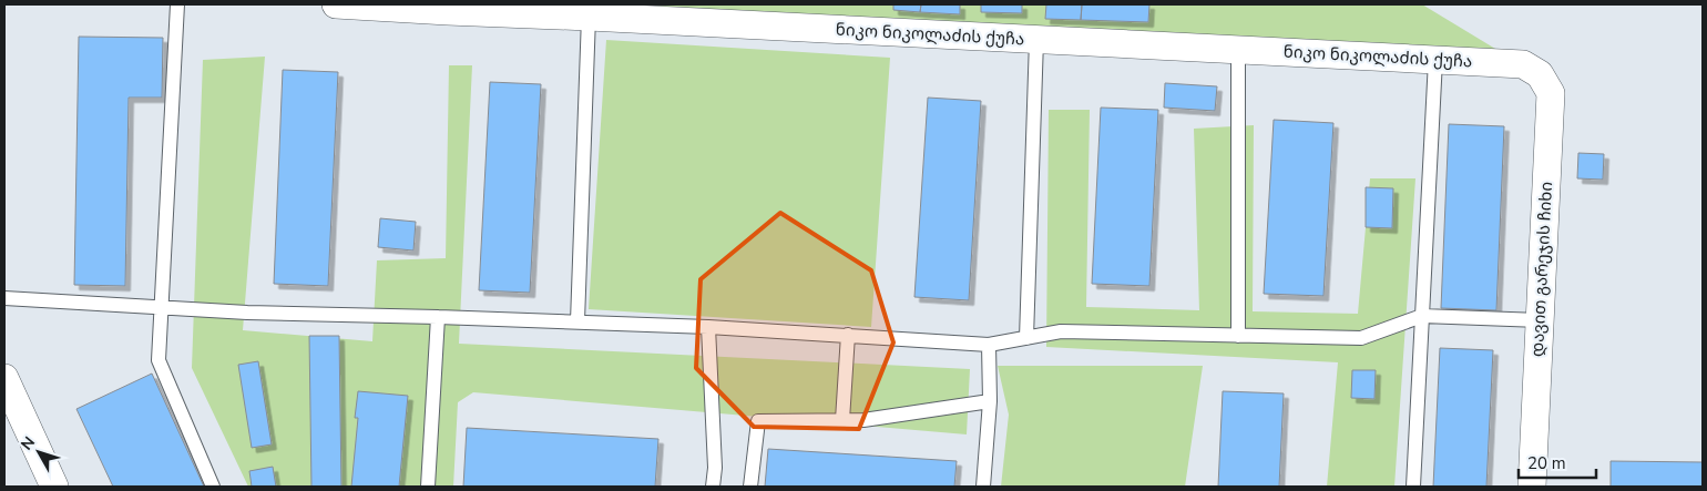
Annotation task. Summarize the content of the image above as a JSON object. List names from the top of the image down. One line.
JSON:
{"streets":{"street":["ნიკო ნიკოლაძის ქუჩა","დავით გარეჯის ჩიხი"]},"crossings":[["ნიკო ნიკოლაძის ქუჩა","დავით გარეჯის ჩიხი"]],"scale_bar":"20 m","north":"top left"}
